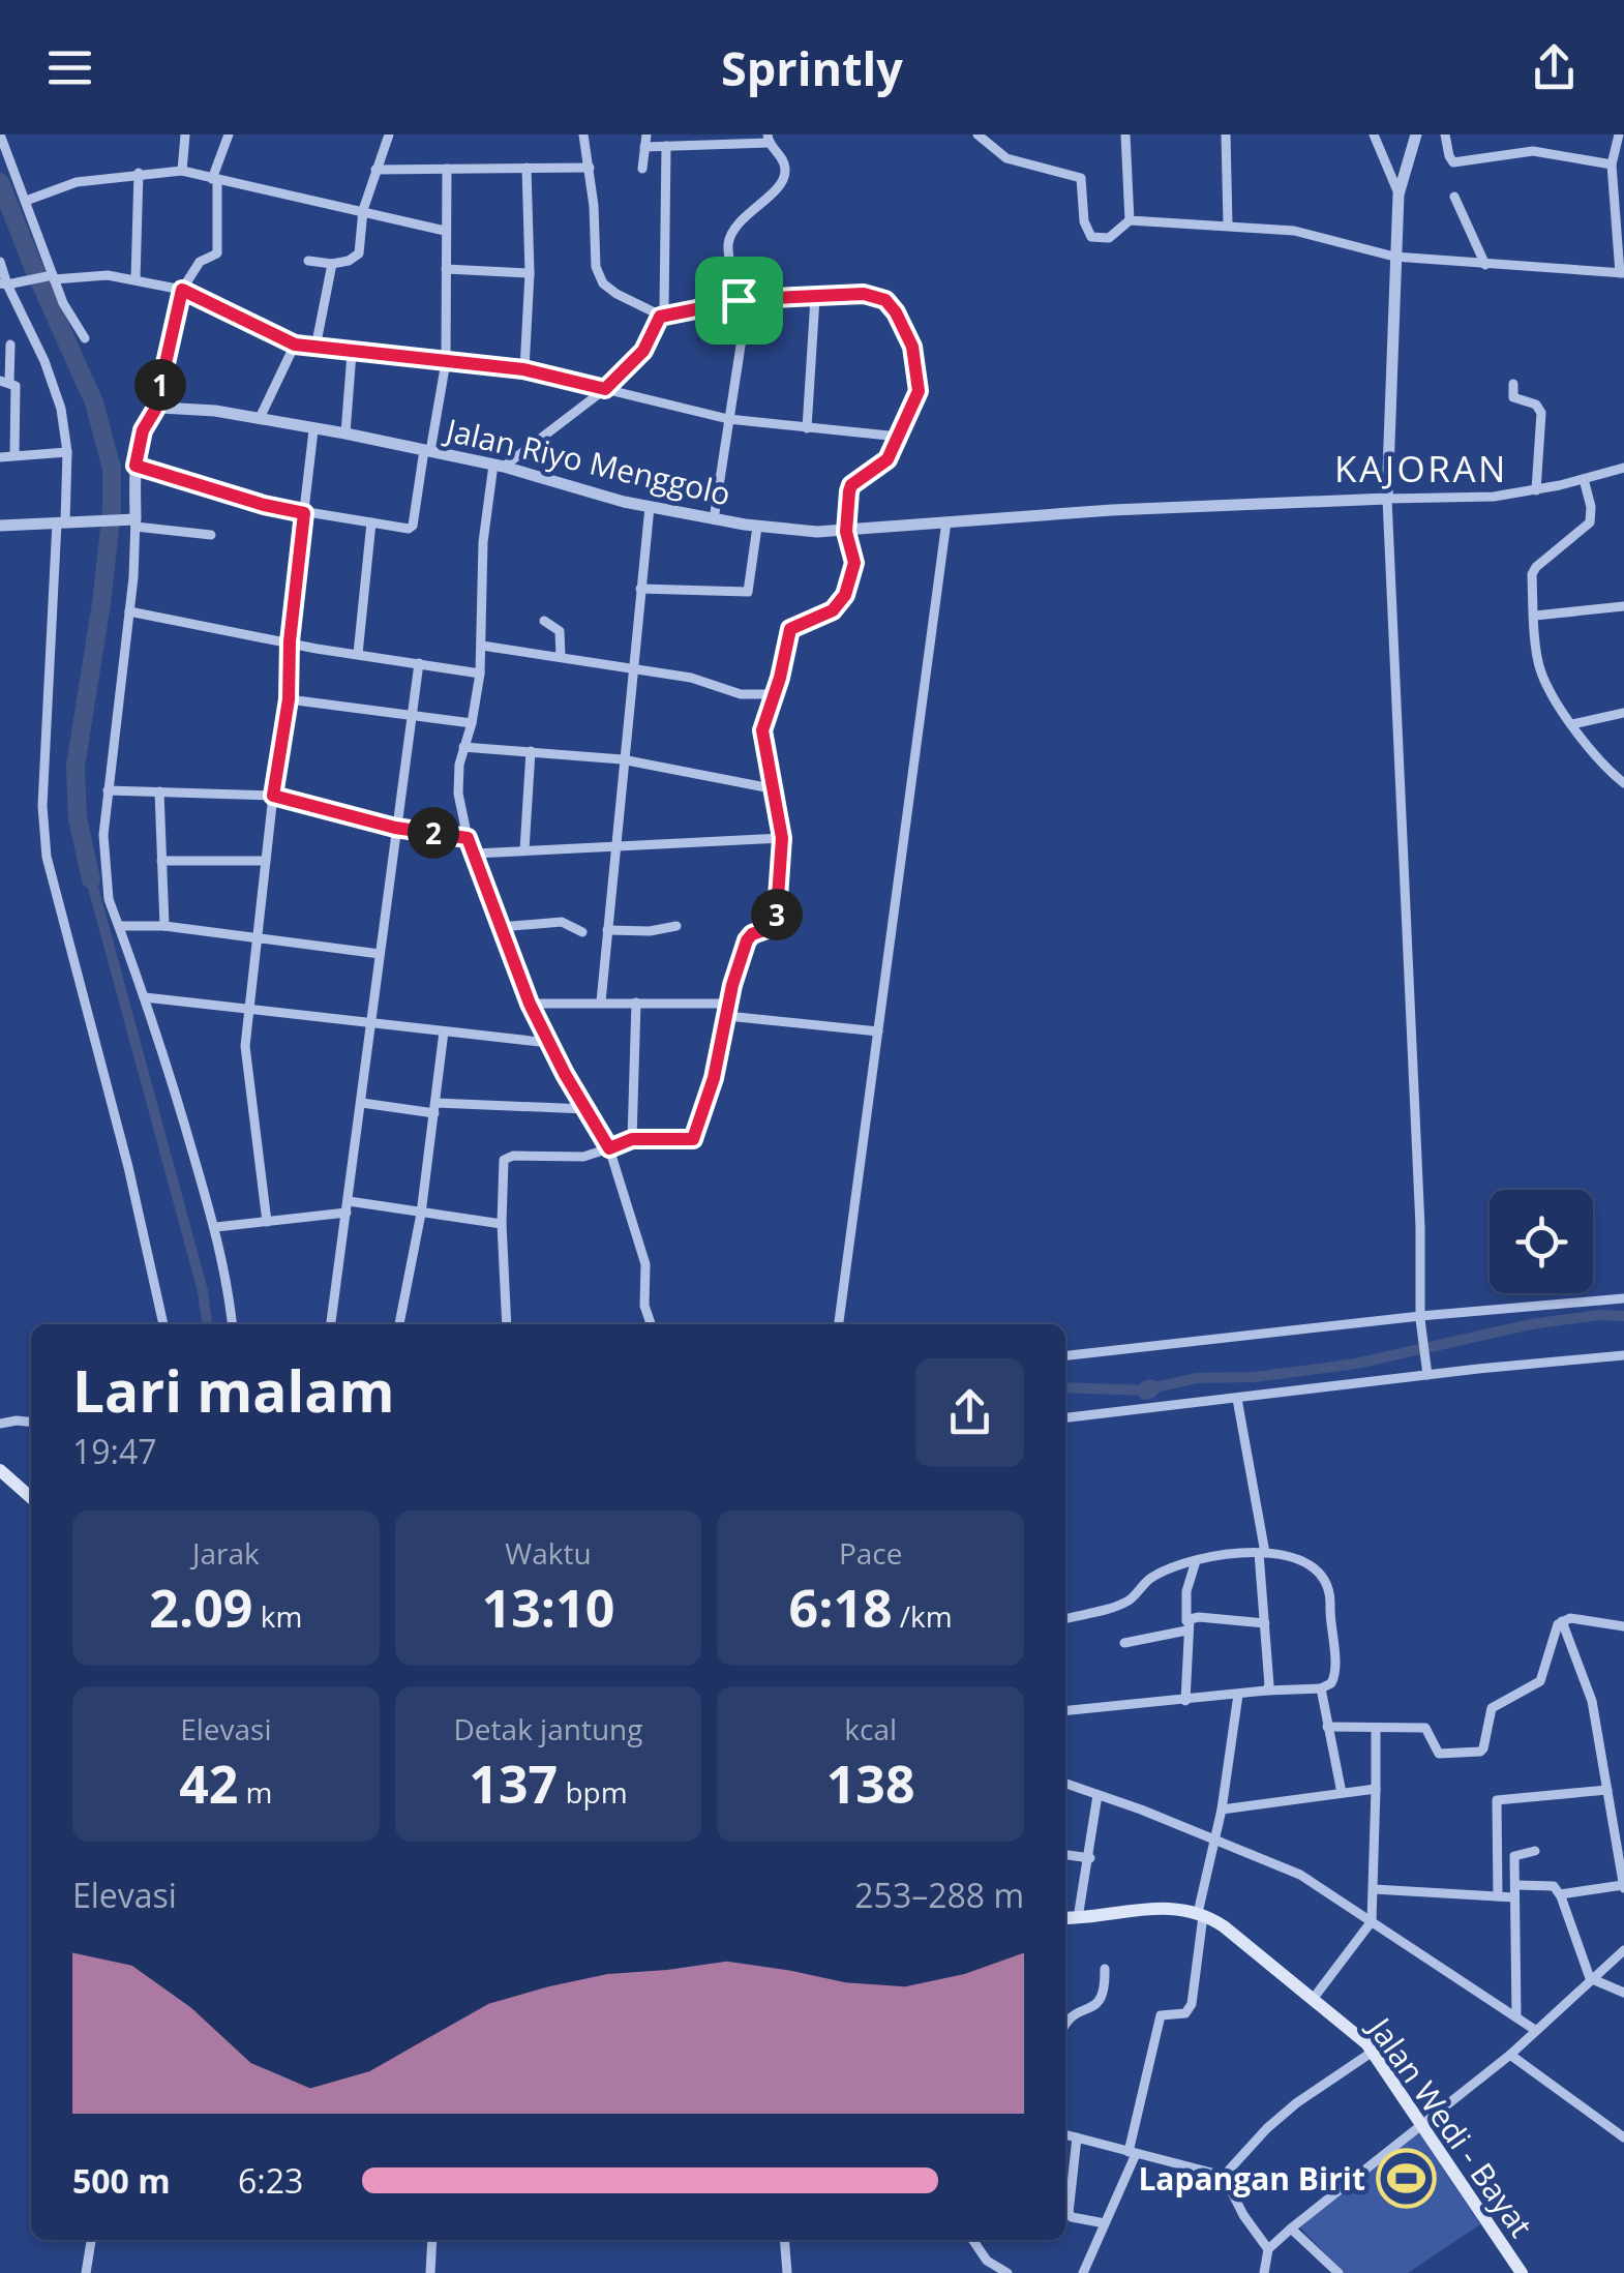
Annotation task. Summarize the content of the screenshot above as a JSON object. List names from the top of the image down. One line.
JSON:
{"streets":{"main road":["Jalan Wedi - Bayat"],"street":["Jalan Riyo Menggolo"]},"districts":["KAJORAN"],"places":{"sports":["Lapangan Birit"]},"page":{"header":"Sprintly","pins":["1","2","3"],"heading":["Lari malam","19:47"],"stats":[["Jarak","2.09 km"],["Waktu","13:10"],["Pace","6:18 /km"],["Elevasi","42 m"],["Detak jantung","137 bpm"],["kcal","138"]],"chart":["Elevasi","253–288 m"],"list":[{"name":"500 m","note":"6:23"}]}}
